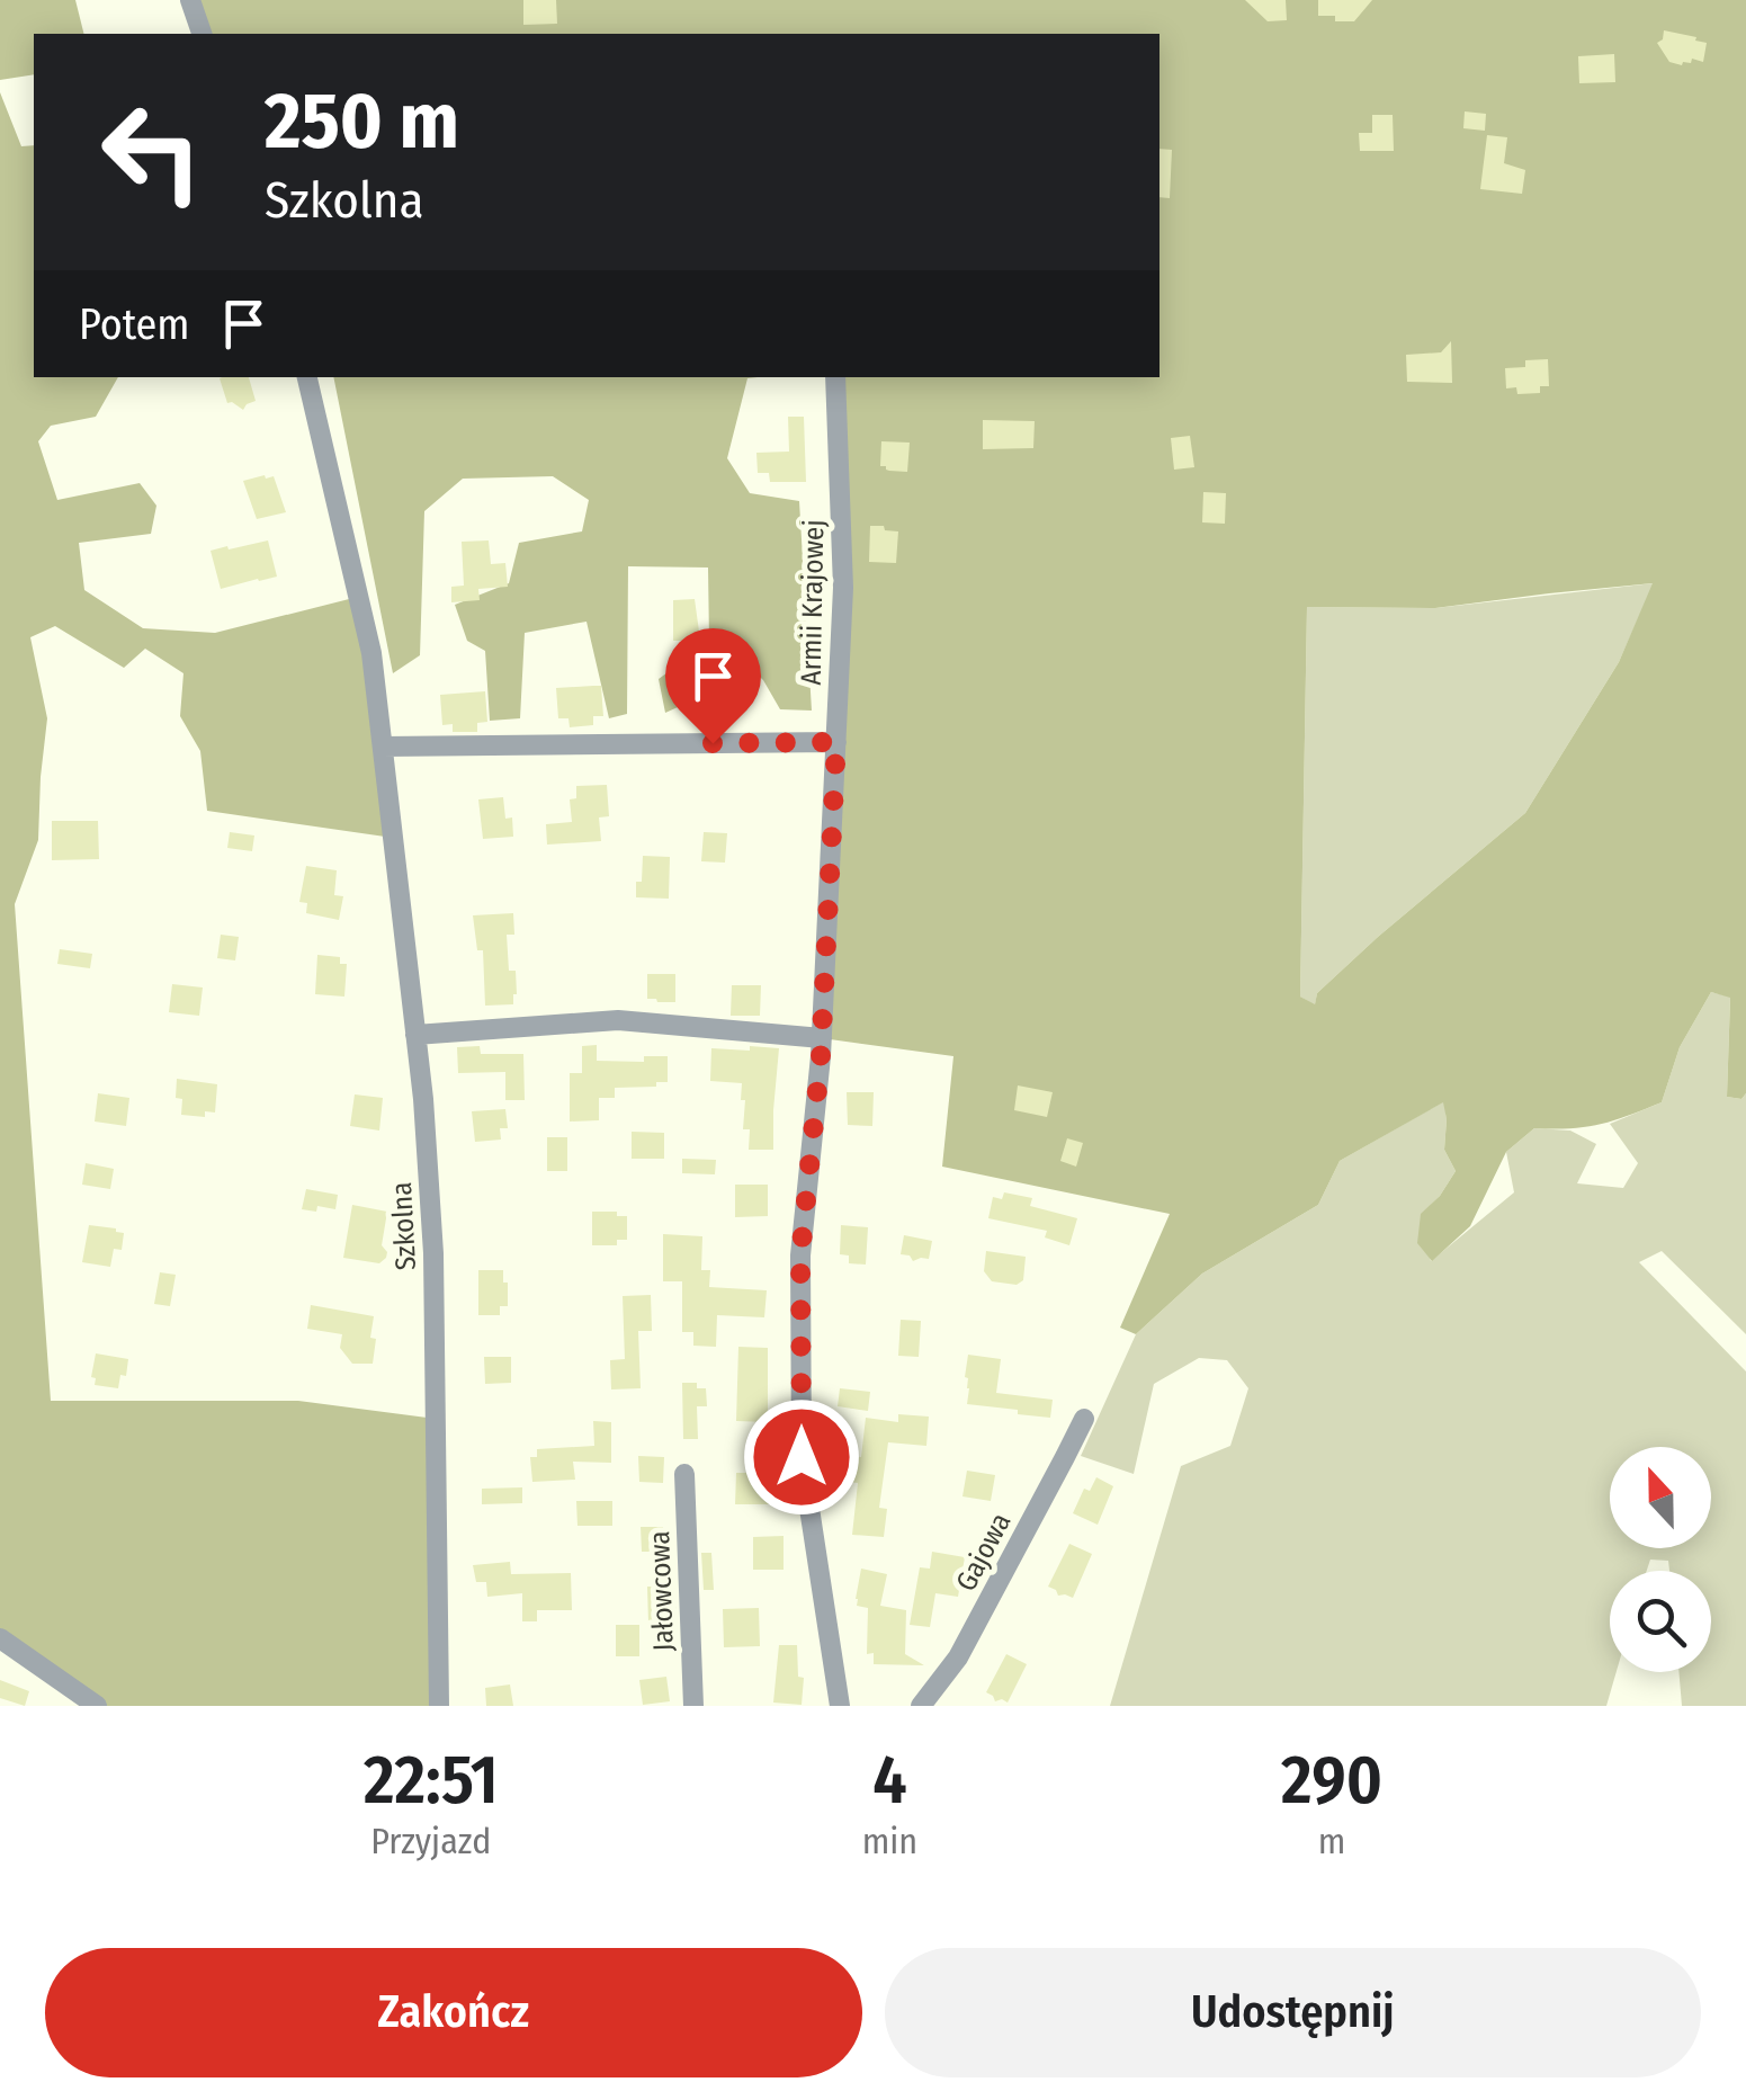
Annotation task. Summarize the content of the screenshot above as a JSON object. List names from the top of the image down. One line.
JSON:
{"streets":{"street":["Armii Krajowej","Szkolna","Gajowa","Jałowcowa"]},"north":"top","page":{"turn":["250 m","Szkolna"],"then":"Potem","eta":["22:51","Przyjazd","4","min","290","m"],"buttons":["Zakończ","Udostępnij"]}}
